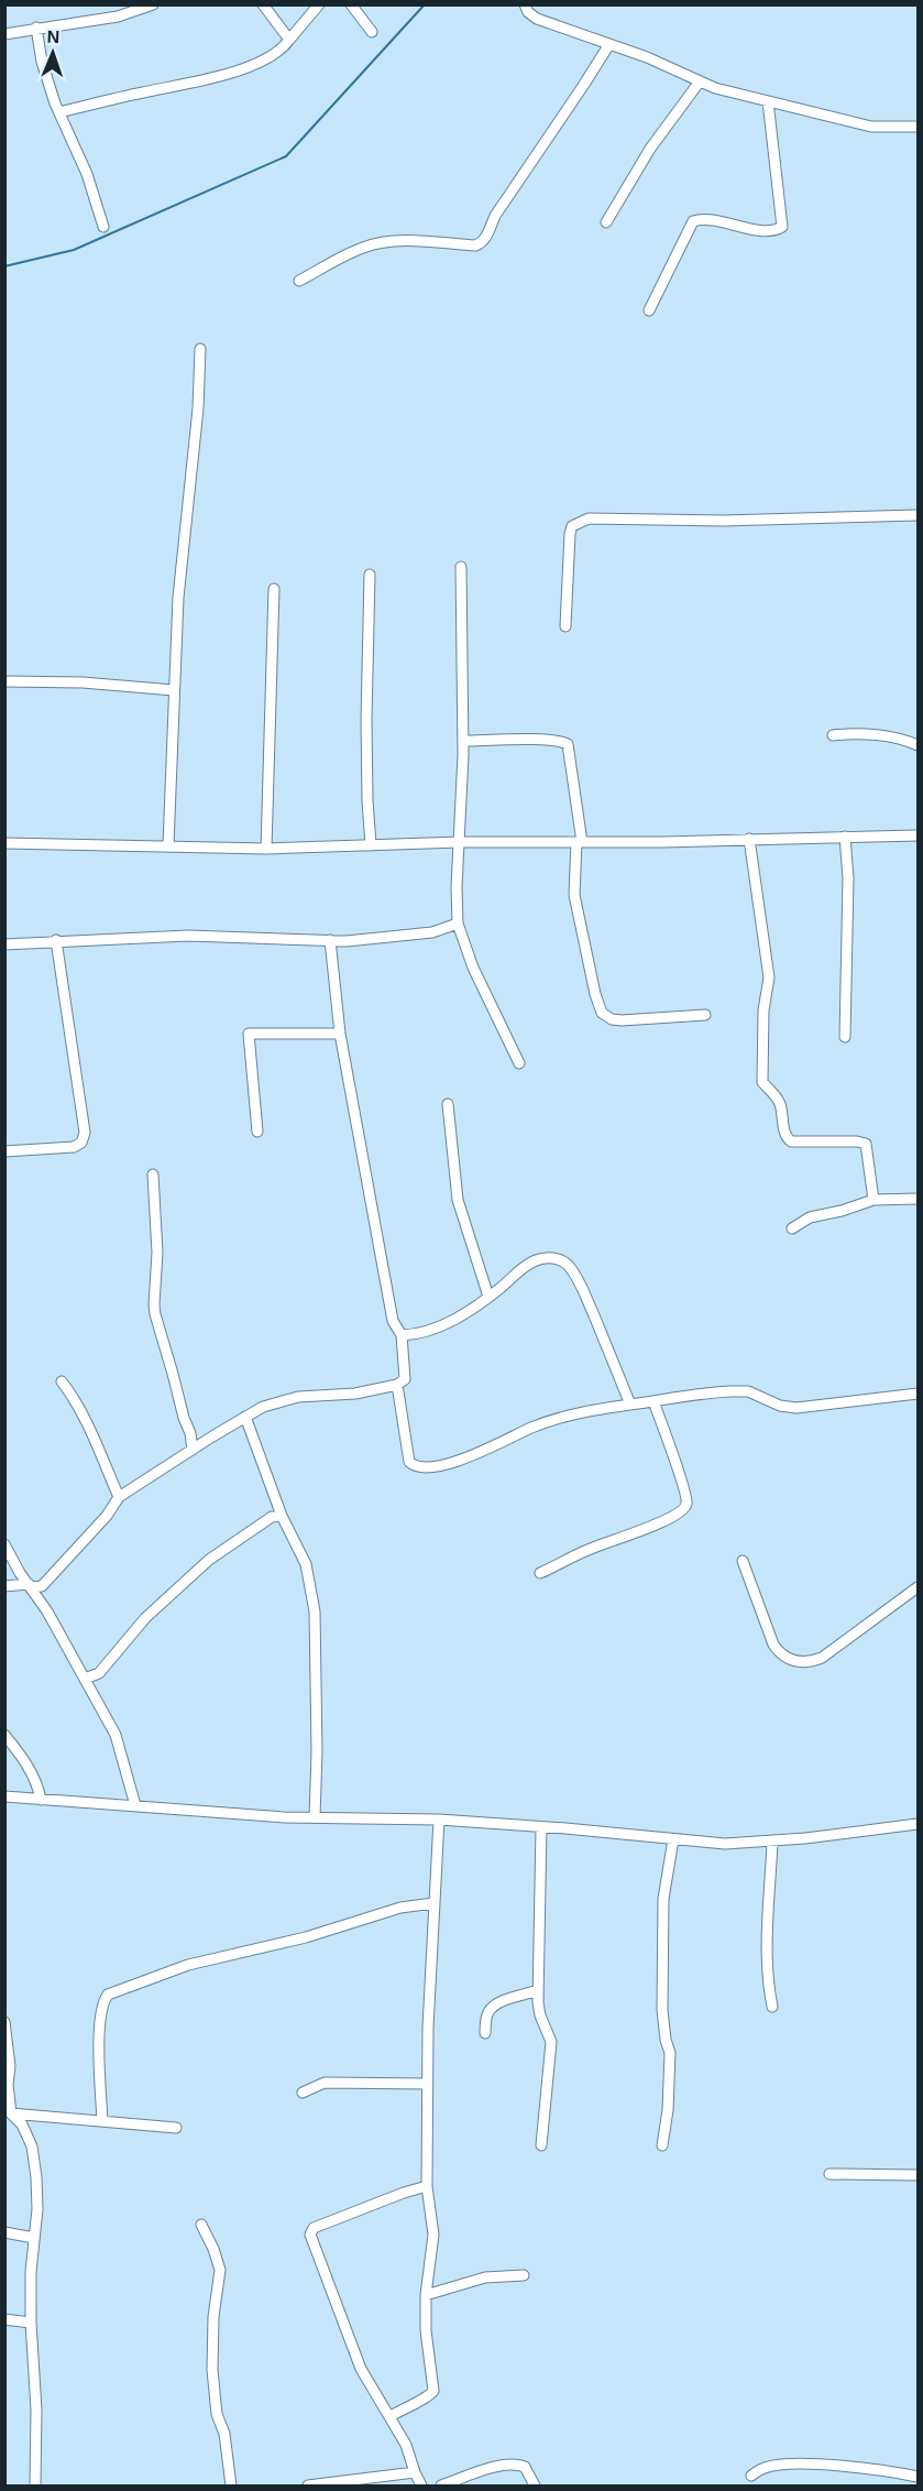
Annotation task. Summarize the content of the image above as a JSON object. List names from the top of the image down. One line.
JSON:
{"north":"top"}
